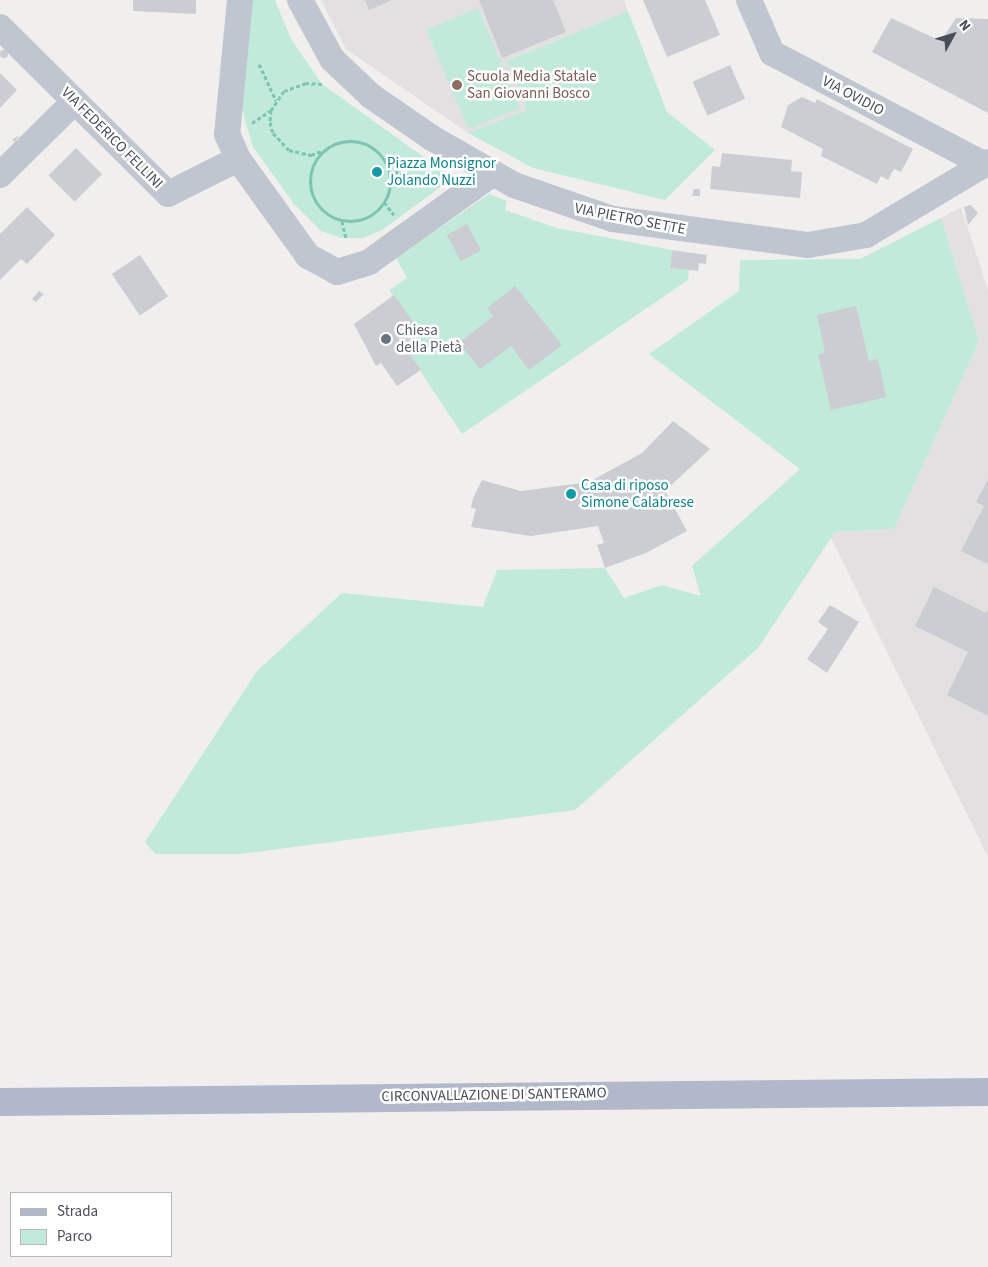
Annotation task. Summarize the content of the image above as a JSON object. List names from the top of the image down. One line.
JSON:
{"streets":{"main road":["CIRCONVALLAZIONE DI SANTERAMO"],"street":["VIA OVIDIO","VIA FEDERICO FELLINI","VIA PIETRO SETTE"]},"crossings":[["VIA OVIDIO","VIA PIETRO SETTE"]],"places":["Scuola Media Statale San Giovanni Bosco","Piazza Monsignor Jolando Nuzzi","Chiesa della Pietà","Casa di riposo Simone Calabrese"],"legend":["Strada","Parco"],"north":"top right"}
